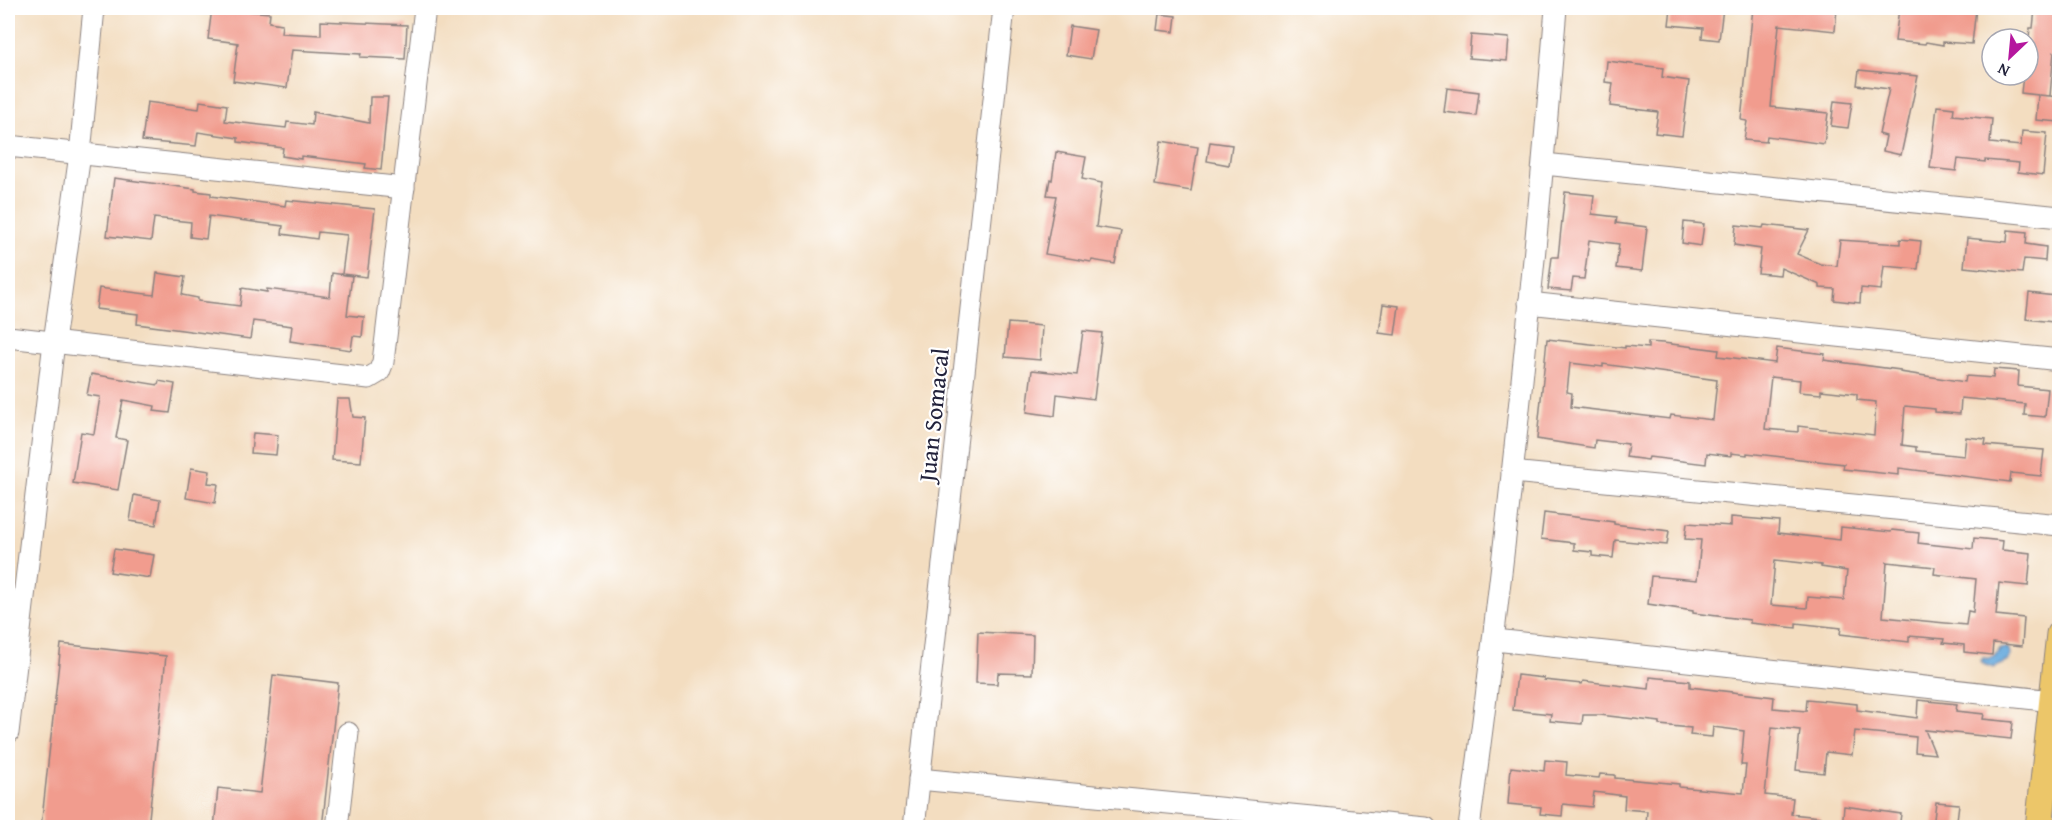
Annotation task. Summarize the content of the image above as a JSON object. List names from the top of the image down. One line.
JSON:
{"streets":{"street":["Juan Somacal"]},"north":"bottom left"}
